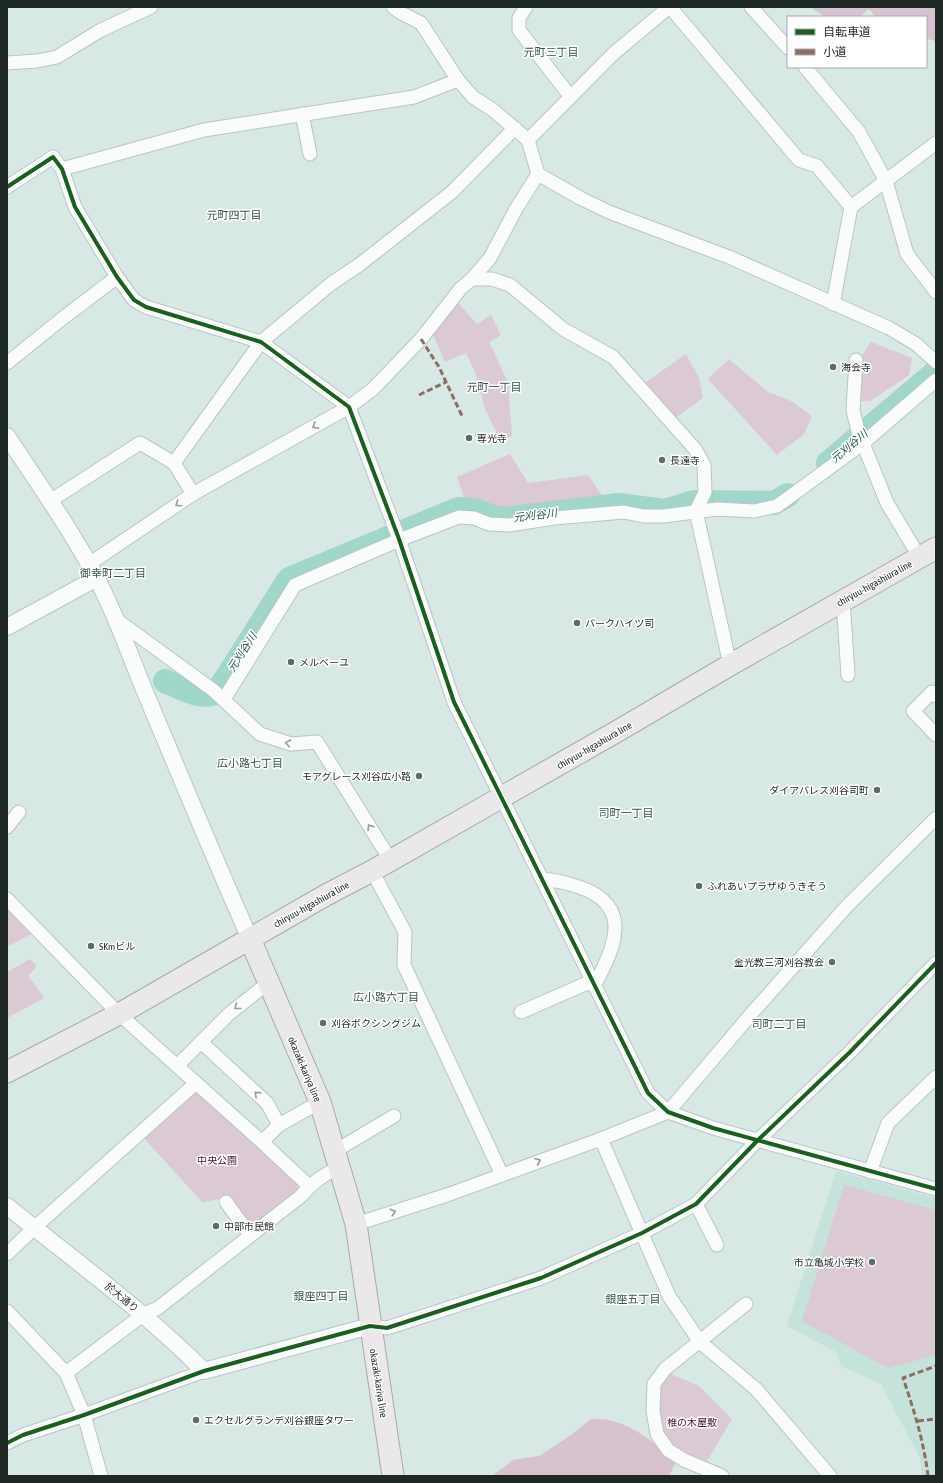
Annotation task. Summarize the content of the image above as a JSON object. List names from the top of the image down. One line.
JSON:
{"streets":{"main road":["chiryuu-higashiura line","okazaki-kariya line"],"street":["於大通り"]},"crossings":[["chiryuu-higashiura line","okazaki-kariya line"]],"districts":["元町三丁目","元町四丁目","元町一丁目","御幸町二丁目","広小路七丁目","司町一丁目","広小路六丁目","司町二丁目","銀座四丁目","銀座五丁目"],"water":["元刈谷川"],"parks":["中央公園","椎の木屋敷"],"places":["海会寺","専光寺","長遠寺","パークハイツ司","メルベーユ","モアグレース刈谷広小路","ダイアパレス刈谷司町","ふれあいプラザゆうきそう","SKmビル","金光教三河刈谷教会","刈谷ボクシングジム","中部市民館","市立亀城小学校","エクセルグランデ刈谷銀座タワー"],"legend":["自転車道","小道"]}
